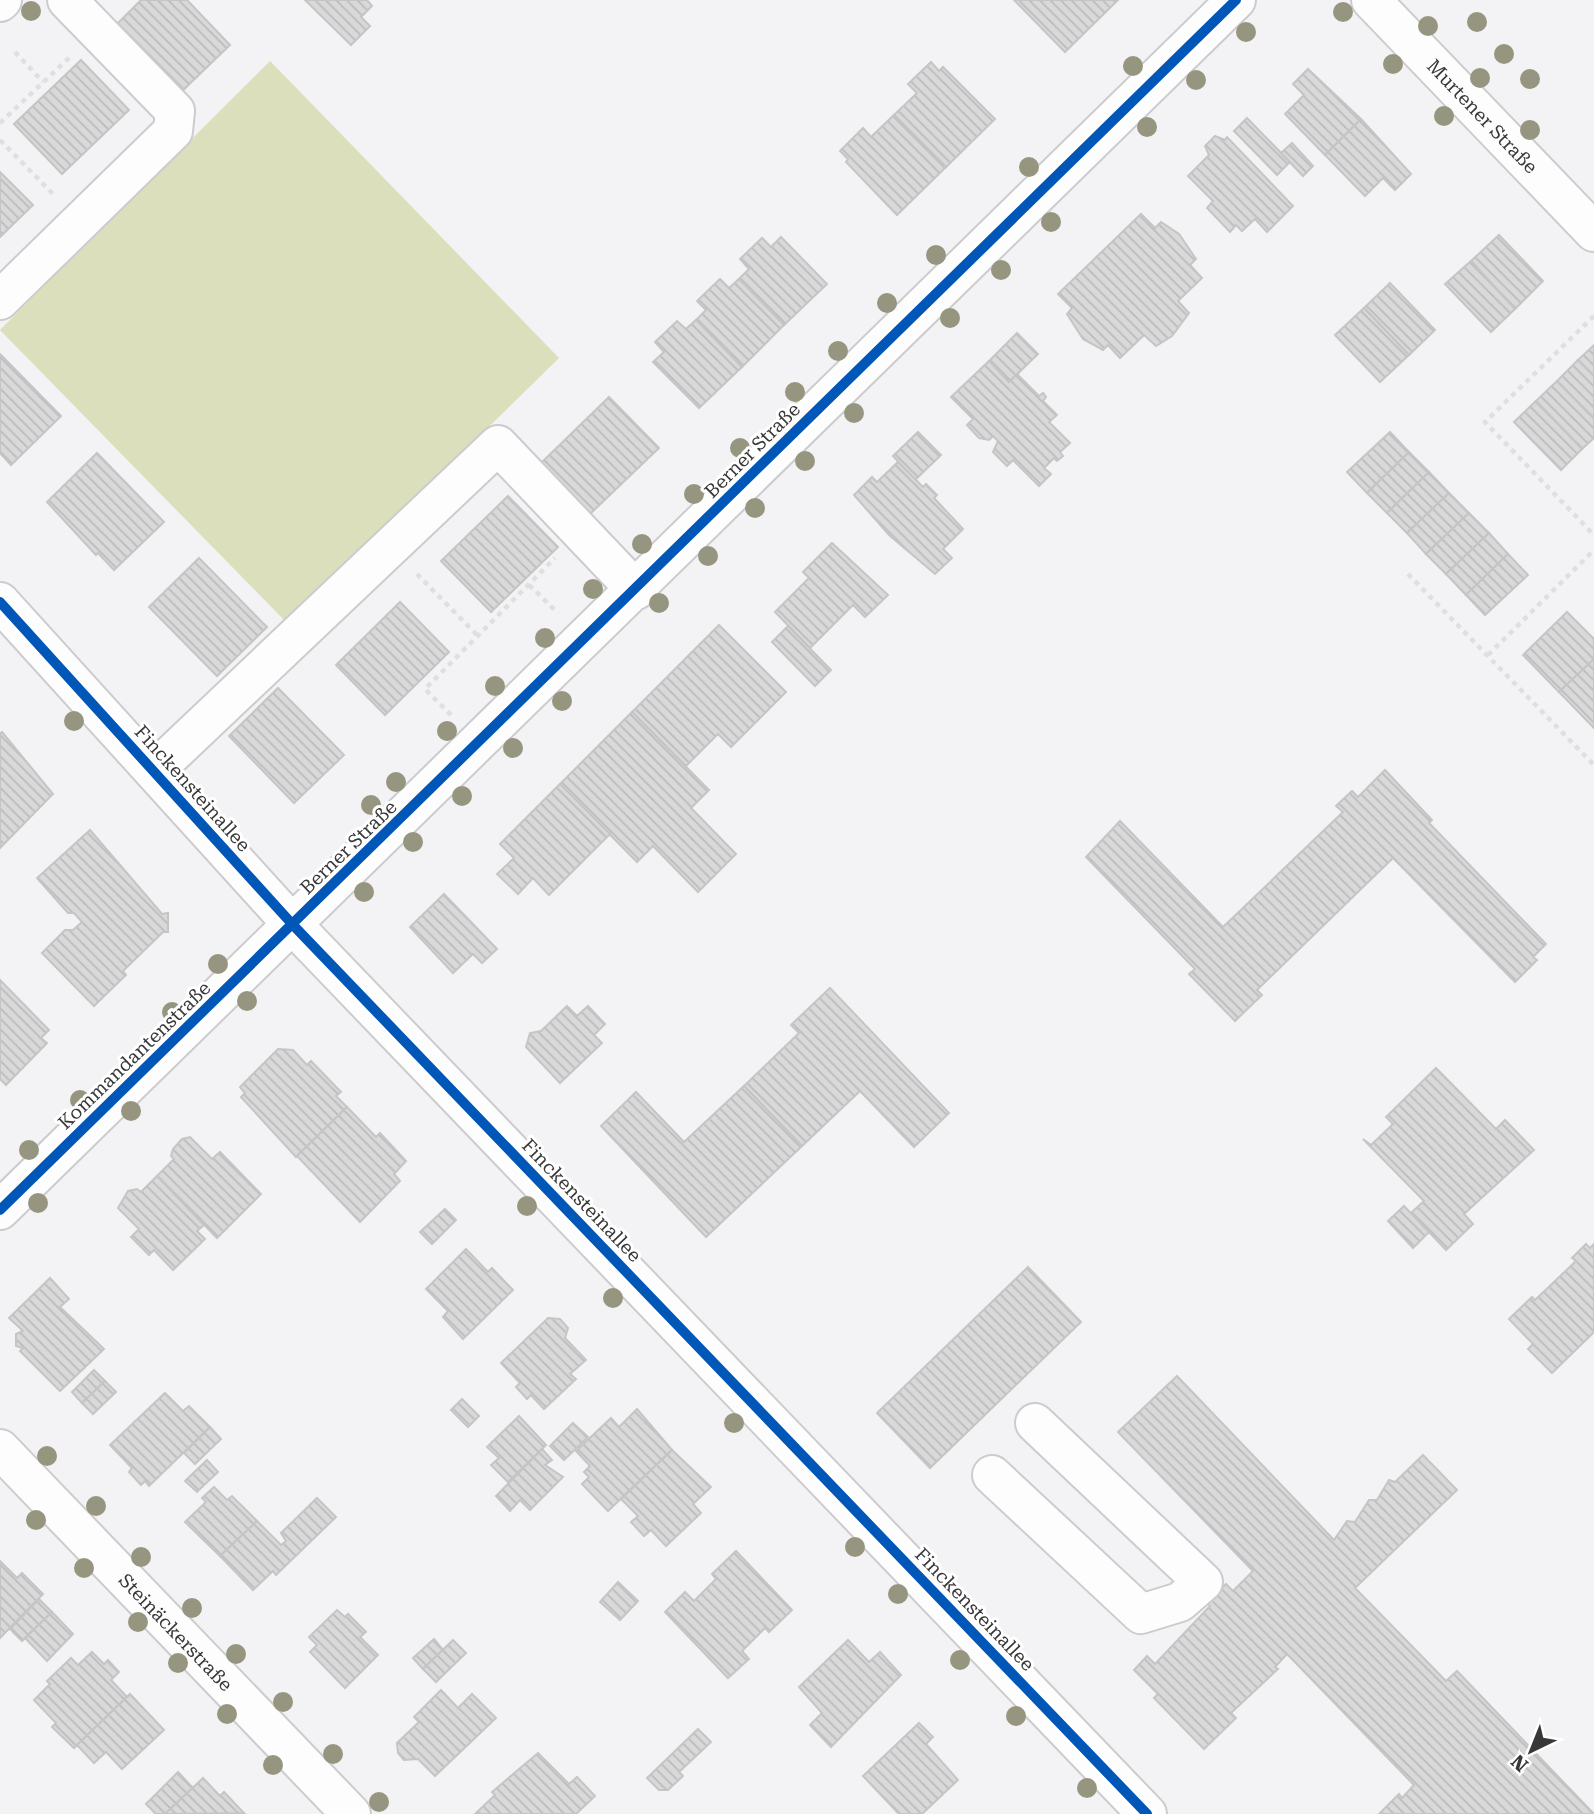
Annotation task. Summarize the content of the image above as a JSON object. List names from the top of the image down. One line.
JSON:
{"streets":{"street":["Murtener Straße","Berner Straße","Finckensteinallee","Kommandantenstraße","Steinäckerstraße"]},"crossings":[["Berner Straße","Finckensteinallee"],["Berner Straße","Kommandantenstraße"],["Finckensteinallee","Kommandantenstraße"]],"north":"bottom left"}
